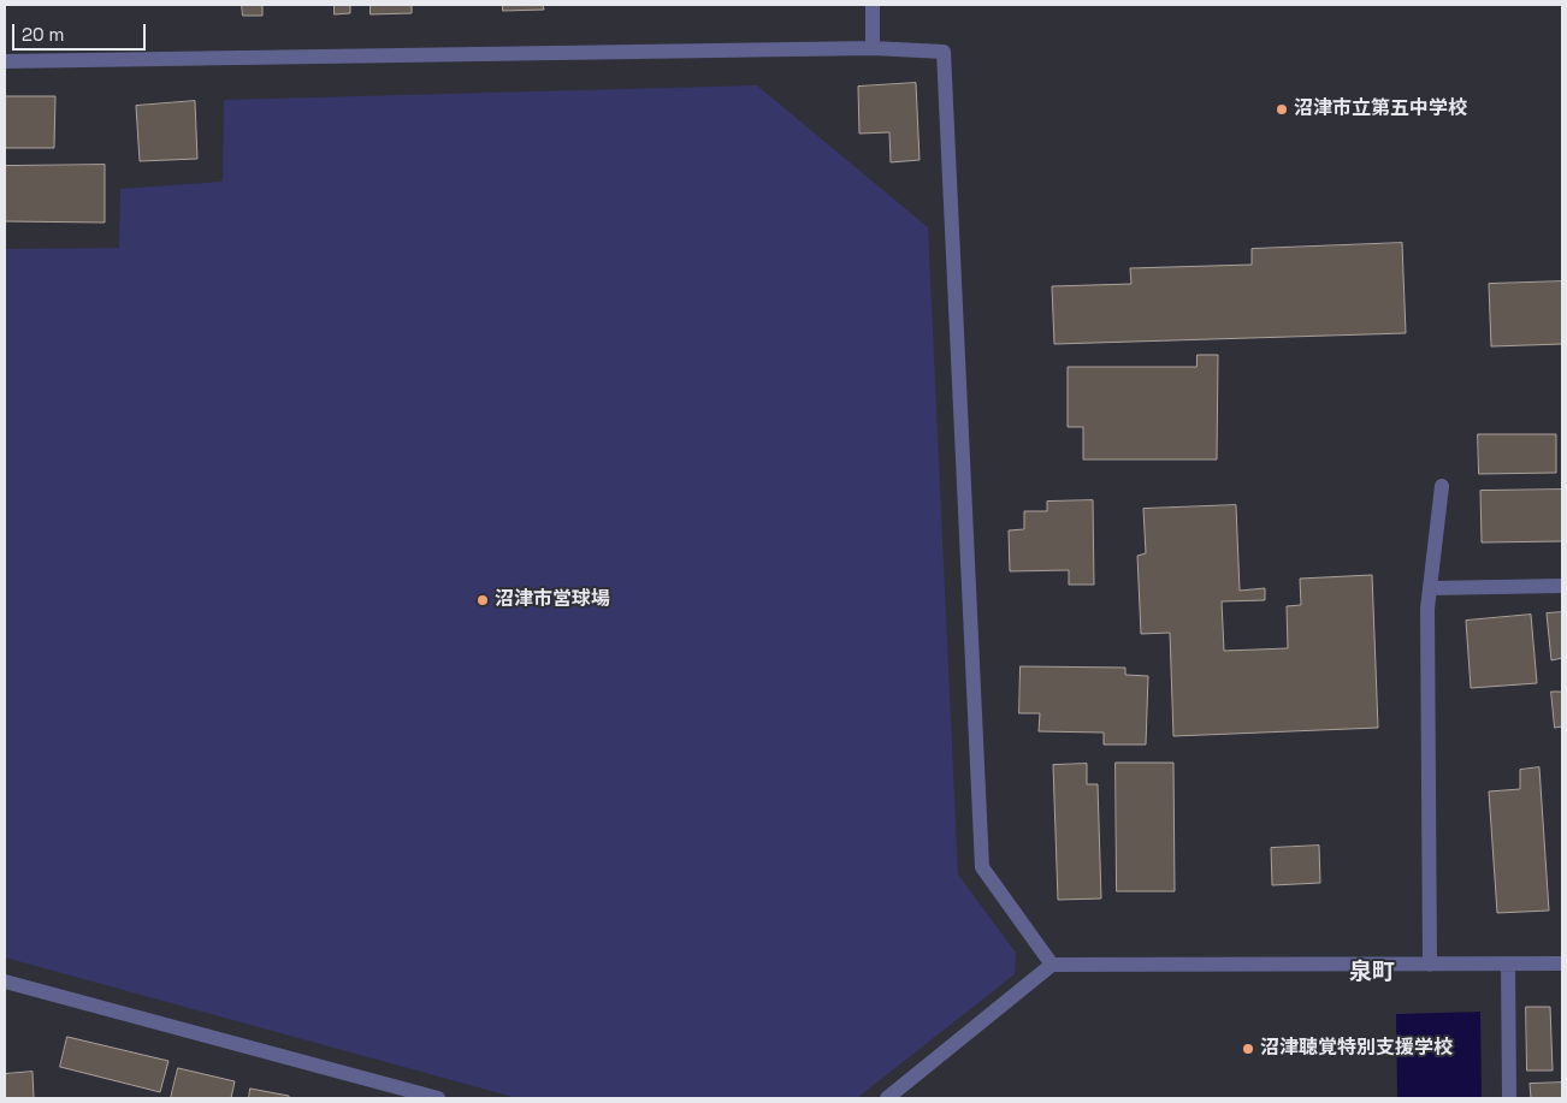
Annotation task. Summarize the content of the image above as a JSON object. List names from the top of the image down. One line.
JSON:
{"districts":["泉町"],"places":["沼津市立第五中学校","沼津市営球場","沼津聴覚特別支援学校"],"scale_bar":"20 m"}
